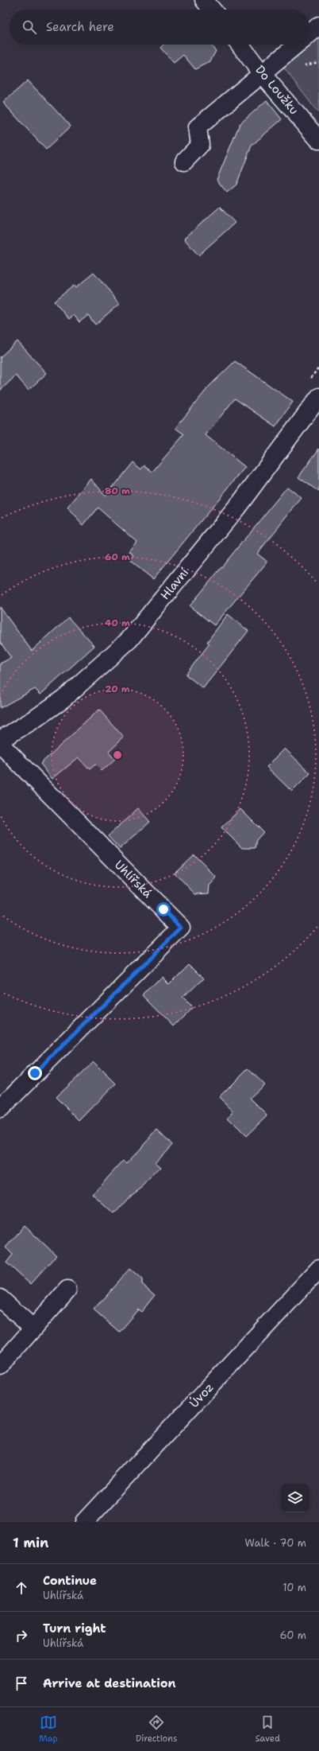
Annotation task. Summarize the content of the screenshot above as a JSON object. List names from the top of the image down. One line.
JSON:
{"streets":{"street":["Do Loužku","Hlavní","Uhlířská","Úvoz"]},"page":{"search":"Search here","heading":["1 min","Walk · 70 m"],"list":[["Continue","Uhlířská","10 m"],["Turn right","Uhlířská","60 m"],"Arrive at destination"],"nav":["Map","Directions","Saved"]},"rings":["80 m","60 m","40 m","20 m"]}
